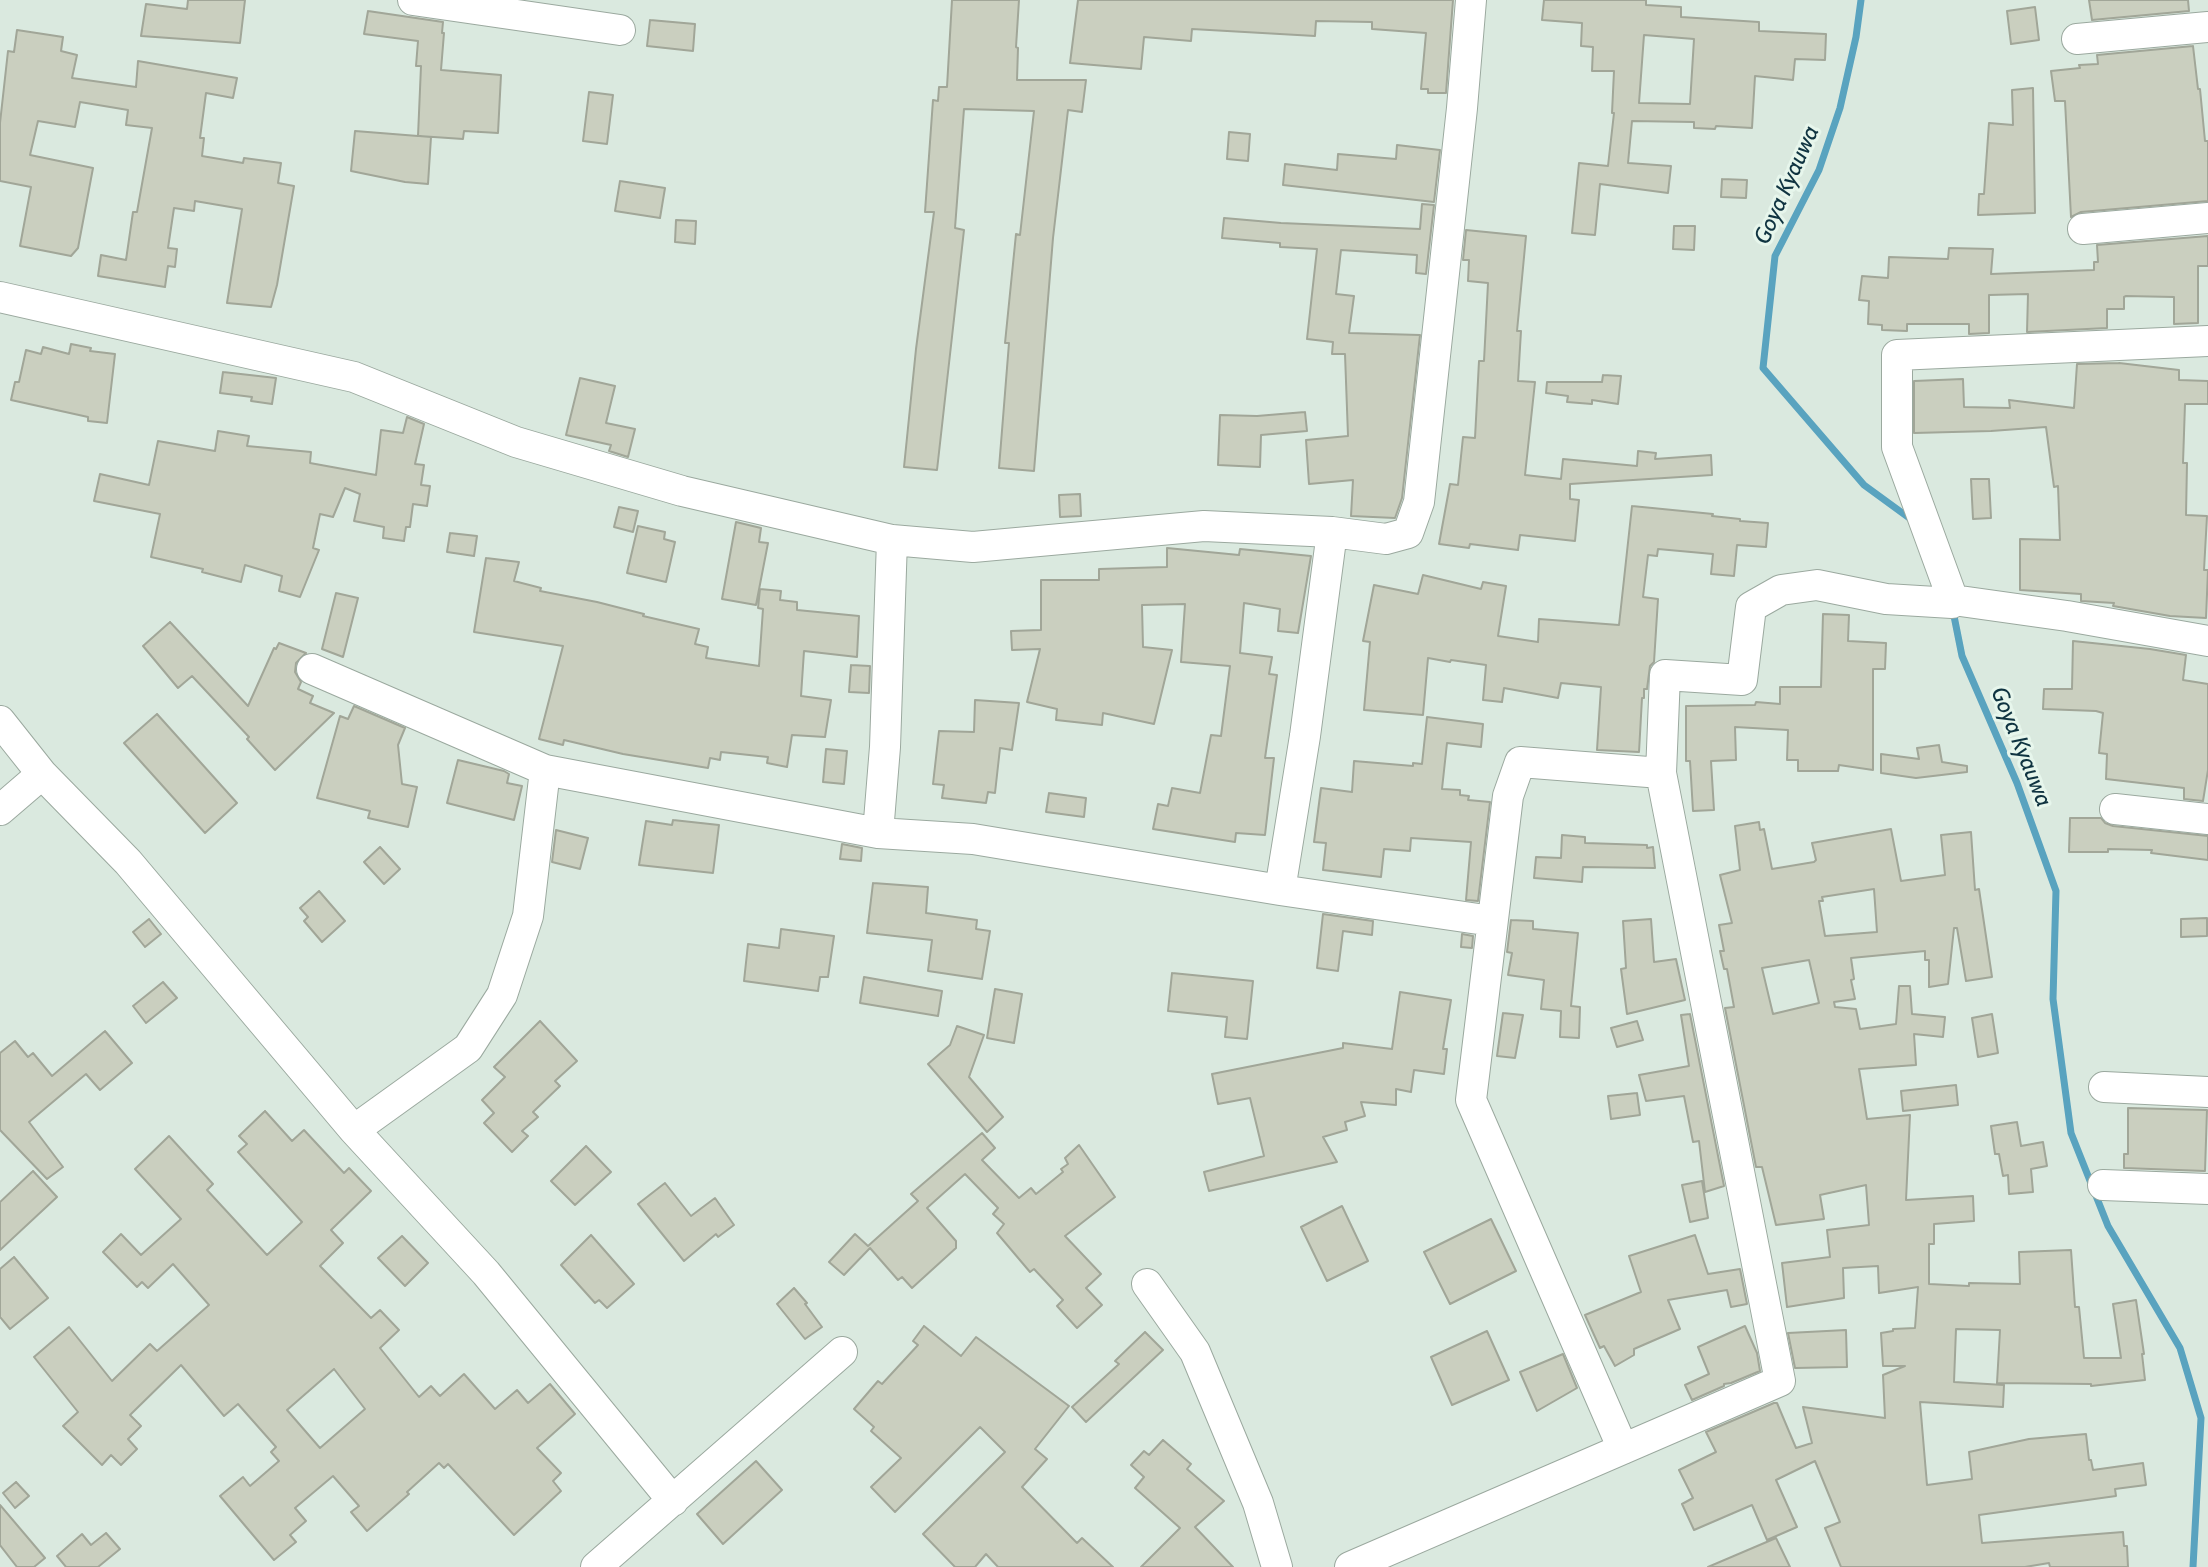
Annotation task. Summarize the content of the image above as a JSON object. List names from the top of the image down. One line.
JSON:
{"water":["Goya Kyauwa"]}
